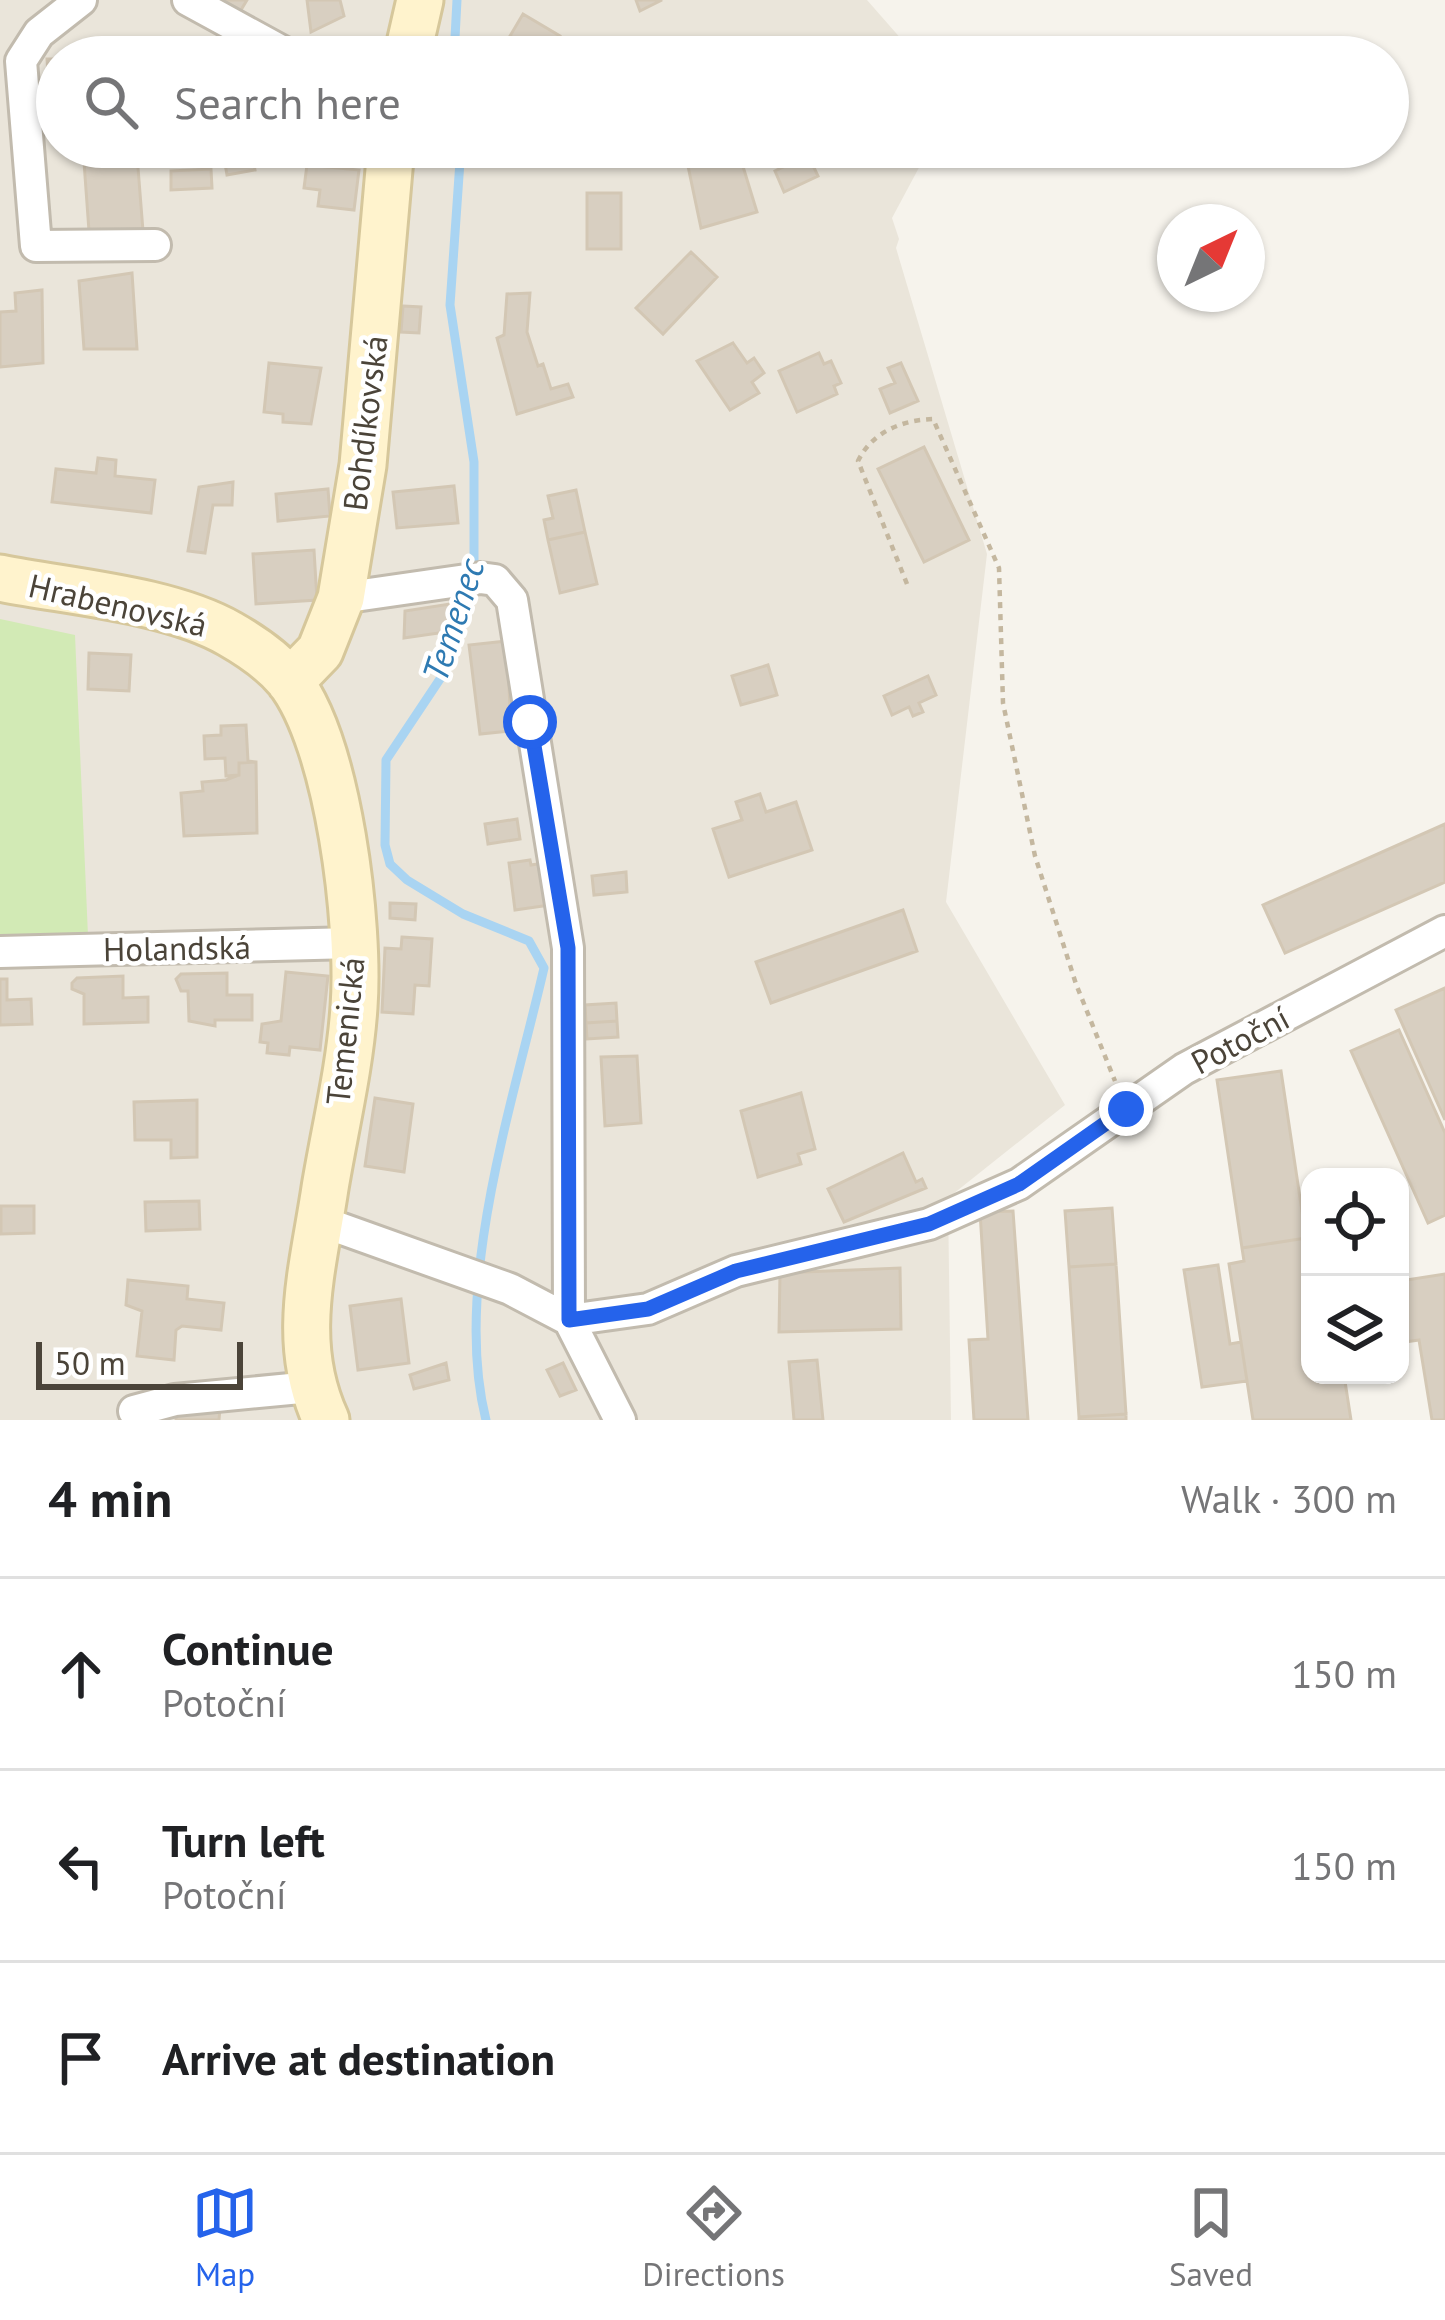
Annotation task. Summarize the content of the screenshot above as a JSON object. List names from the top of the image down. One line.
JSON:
{"streets":{"street":["Bohdíkovská","Hrabenovská","Holandská","Temenická","Potoční"]},"crossings":[["Bohdíkovská","Hrabenovská"],["Bohdíkovská","Temenická"],["Hrabenovská","Temenická"],["Holandská","Temenická"]],"water":["Temenec"],"scale_bar":"50 m","north":"top right","page":{"search":"Search here","scale":"50 m","heading":["4 min","Walk · 300 m"],"list":[["Continue","Potoční","150 m"],["Turn left","Potoční","150 m"],"Arrive at destination"],"nav":["Map","Directions","Saved"]}}
